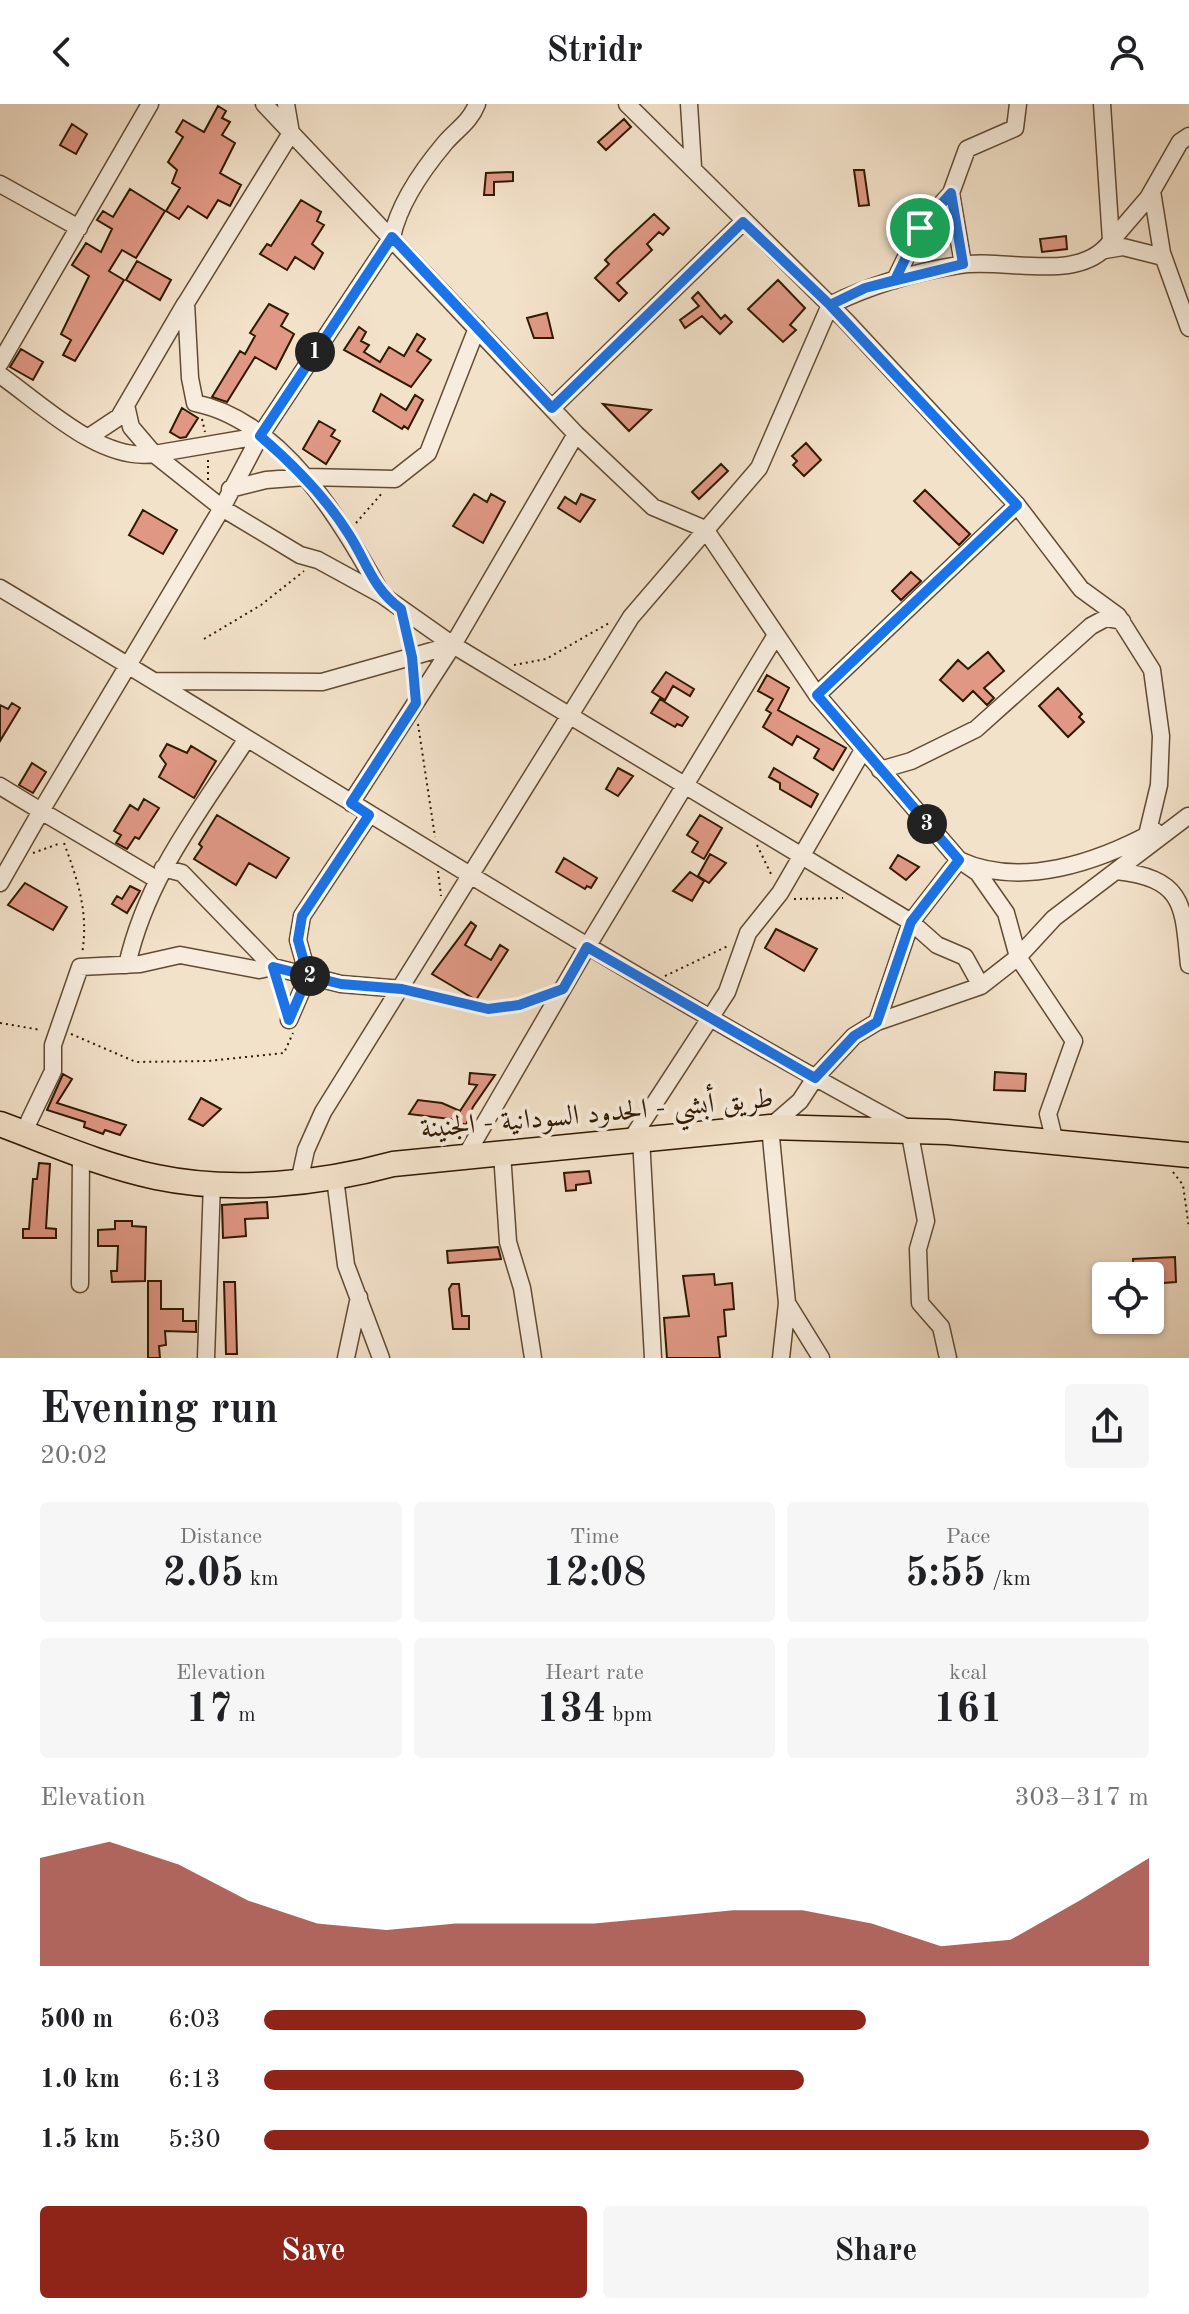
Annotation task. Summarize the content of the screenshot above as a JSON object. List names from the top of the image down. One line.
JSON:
{"streets":{"highway":["طريق أبشي - الحدود السودانية - الجنينة"]},"page":{"header":"Stridr","pins":["1","3","2"],"heading":["Evening run","20:02"],"stats":[["Distance","2.05 km"],["Time","12:08"],["Pace","5:55 /km"],["Elevation","17 m"],["Heart rate","134 bpm"],["kcal","161"]],"chart":["Elevation","303–317 m"],"list":[{"name":"500 m","note":"6:03"},{"name":"1.0 km","note":"6:13"},{"name":"1.5 km","note":"5:30"}],"buttons":["Save","Share"]}}
